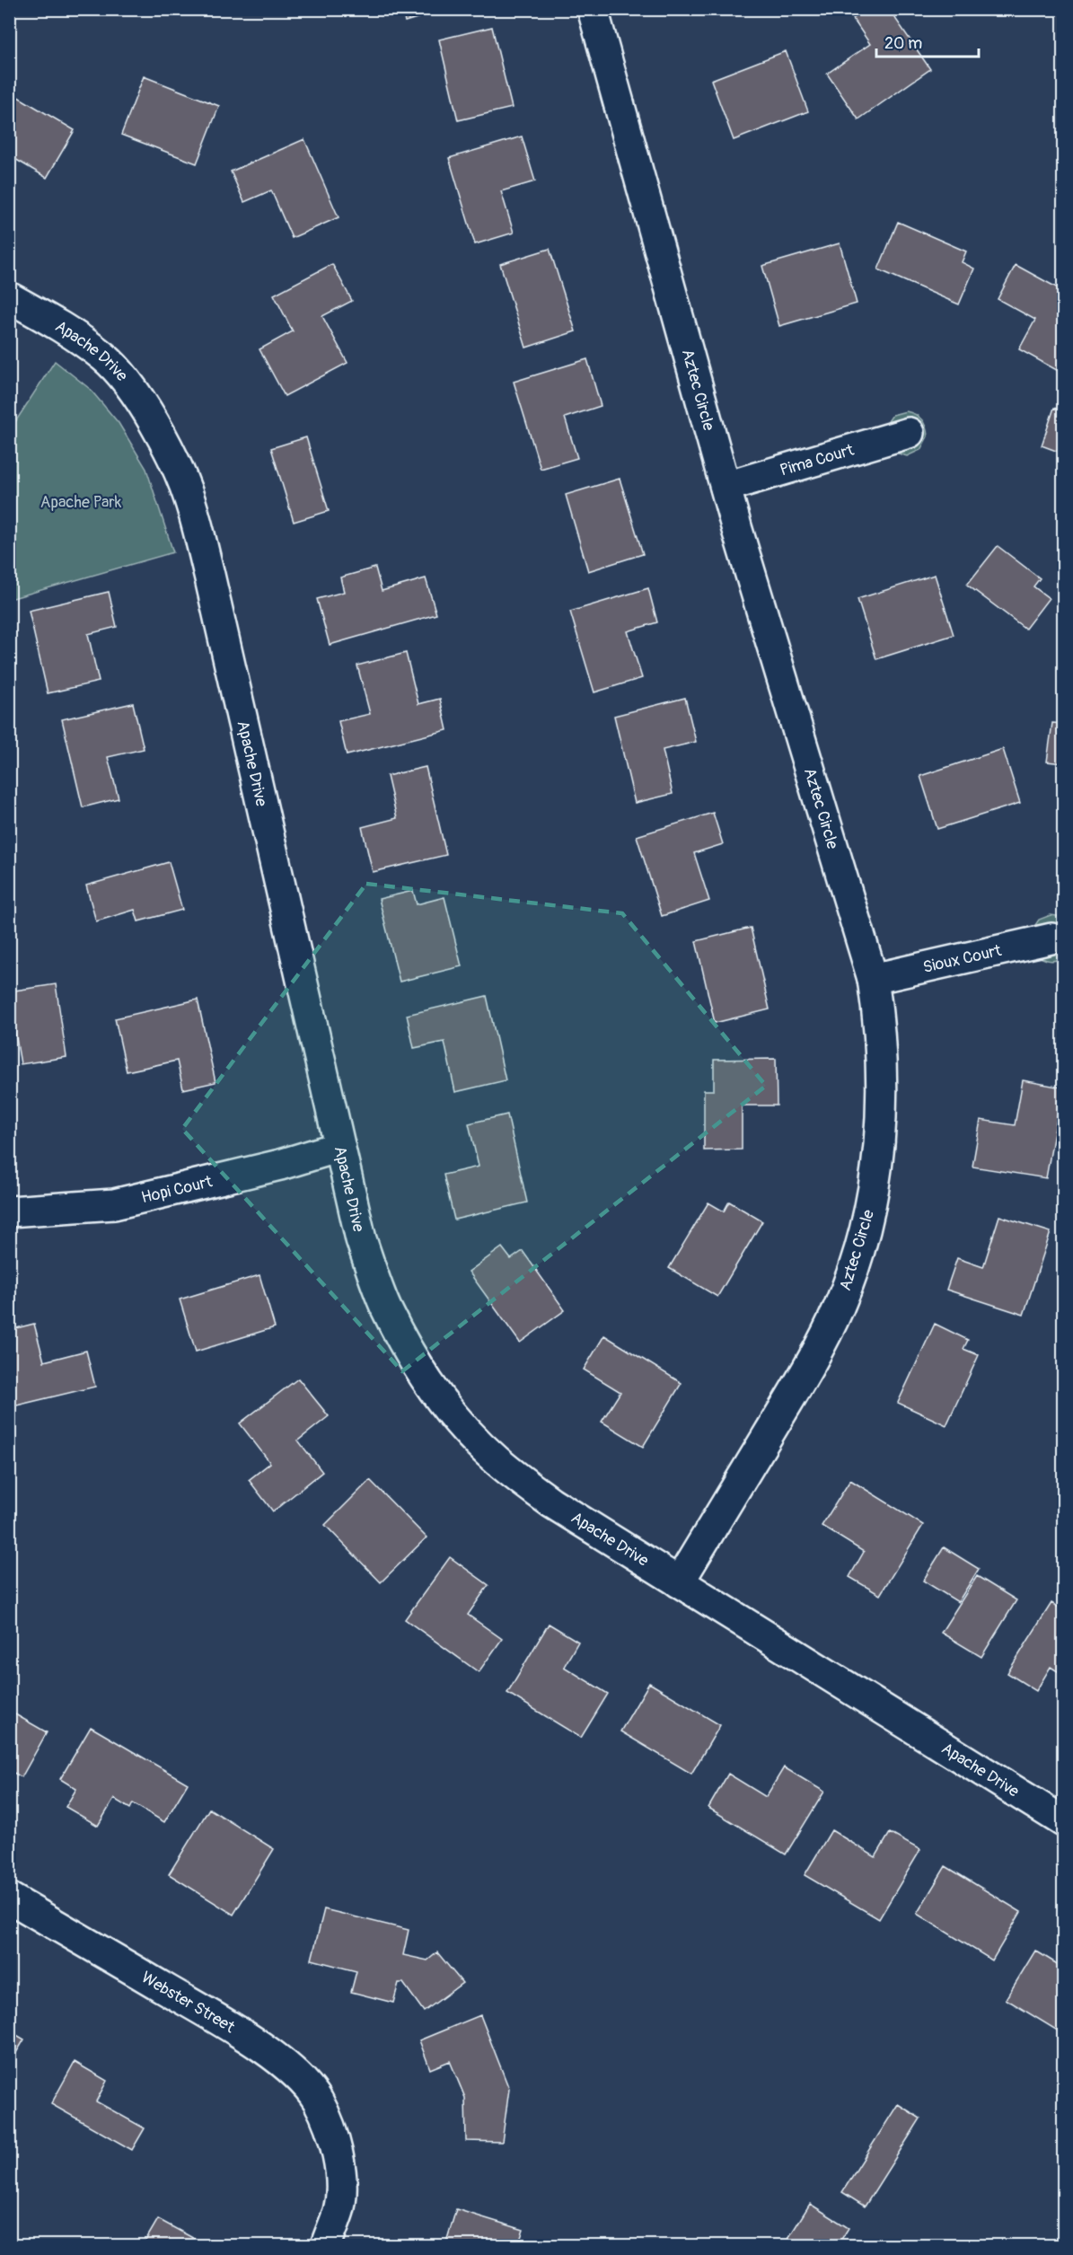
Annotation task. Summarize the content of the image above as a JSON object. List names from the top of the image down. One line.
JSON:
{"streets":{"street":["Apache Drive","Aztec Circle","Pima Court","Sioux Court","Hopi Court","Webster Street"]},"crossings":[["Apache Drive","Aztec Circle"],["Apache Drive","Hopi Court"],["Aztec Circle","Pima Court"],["Aztec Circle","Sioux Court"]],"parks":["Apache Park"],"scale_bar":"20 m"}
